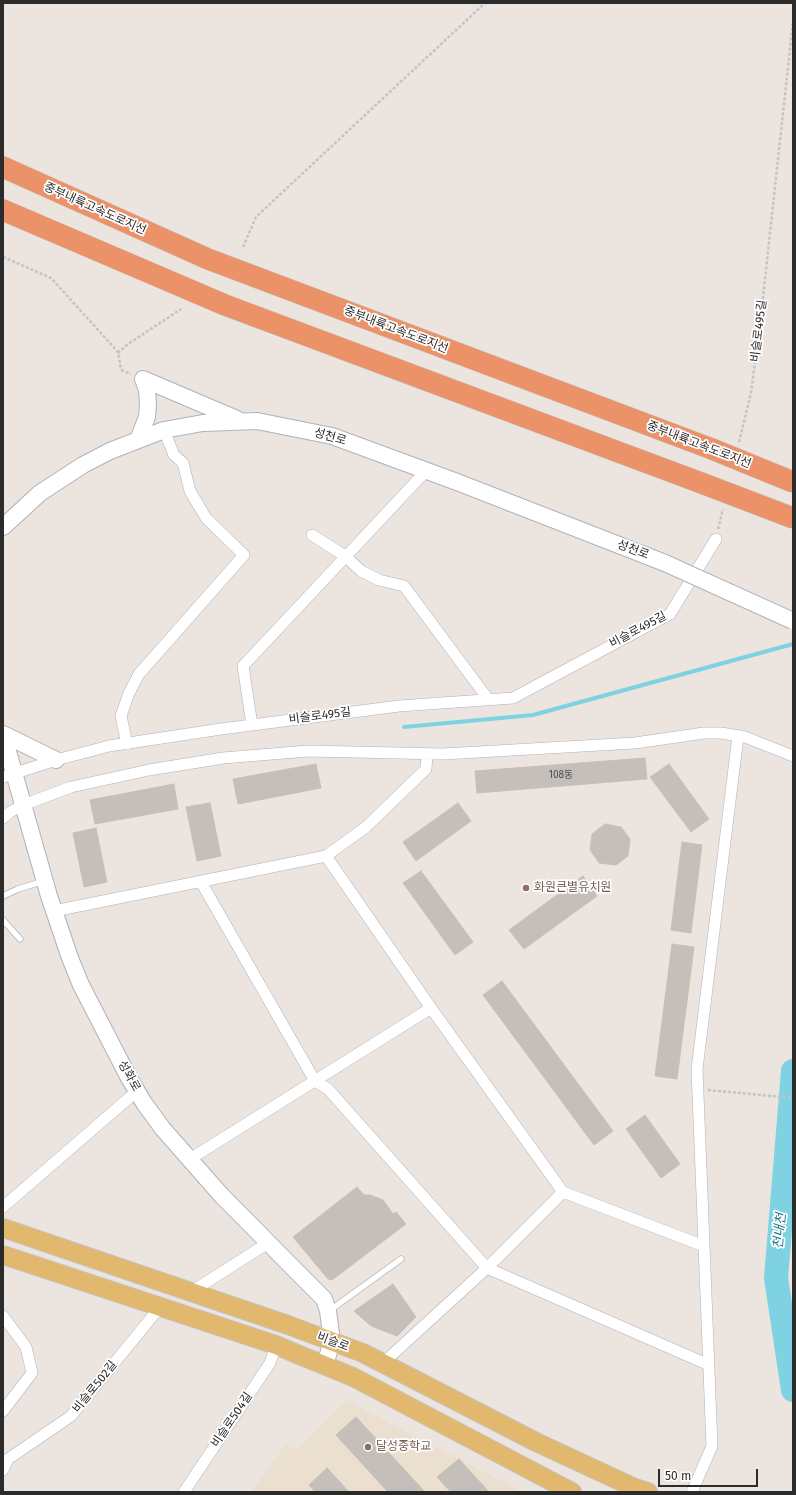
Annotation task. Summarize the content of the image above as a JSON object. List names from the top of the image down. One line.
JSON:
{"streets":{"highway":["중부내륙고속도로지선"],"main road":["성천로","성화로","비슬로"],"street":["비슬로495길","비슬로502길","비슬로504길"]},"crossings":[["비슬로495길","성화로"],["성화로","비슬로"],["비슬로","비슬로502길"],["비슬로","비슬로504길"]],"water":["천내천"],"places":["화원큰별유치원","달성중학교"],"house_numbers":["108동"],"scale_bar":"50 m"}
